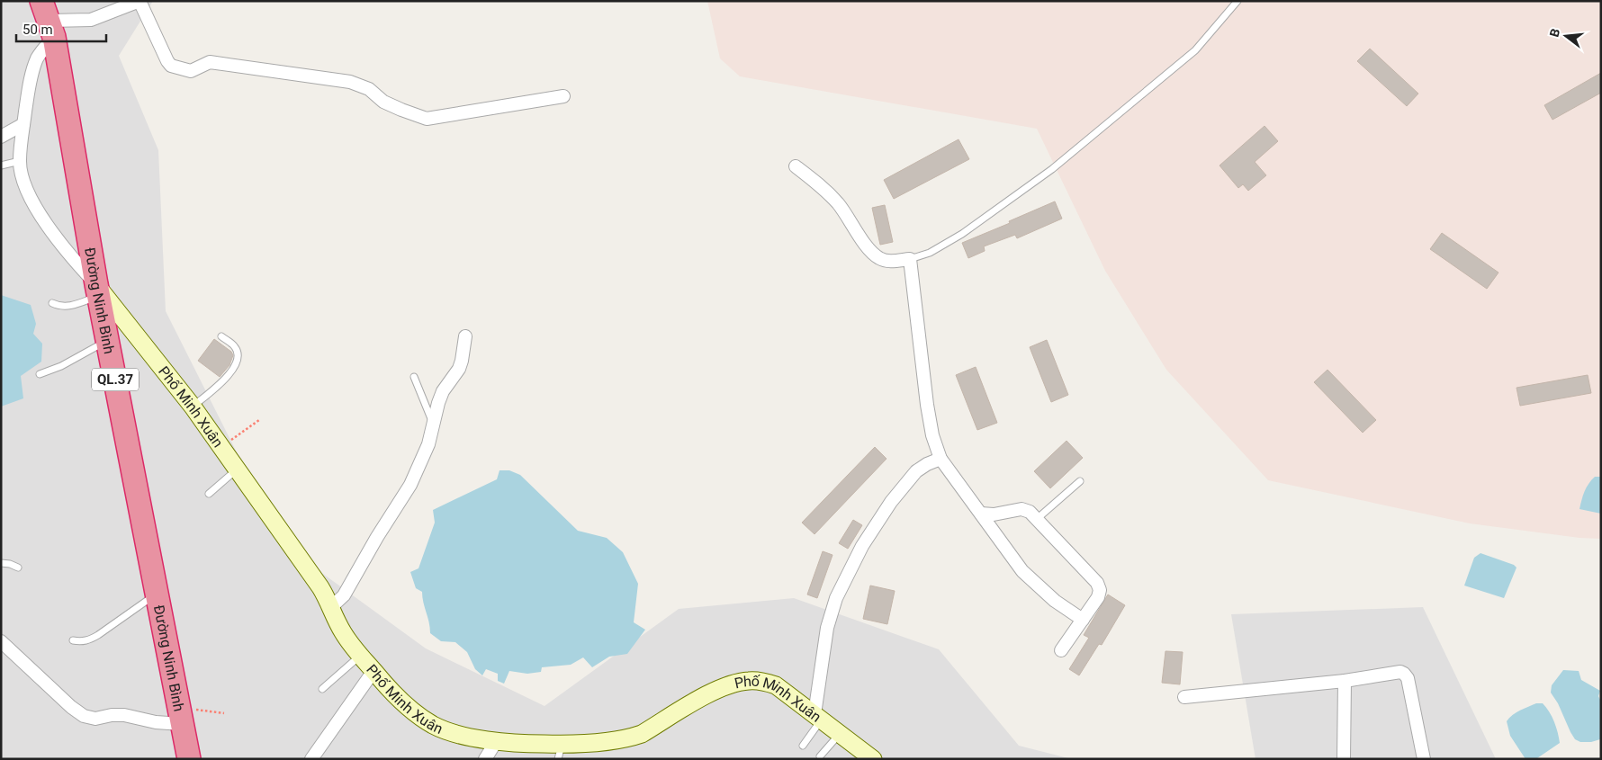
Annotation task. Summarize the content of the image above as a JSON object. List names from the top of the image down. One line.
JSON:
{"streets":{"highway":["Đường Ninh Bình","QL.37"],"street":["Phố Minh Xuân"]},"crossings":[["Đường Ninh Bình","Phố Minh Xuân"]],"scale_bar":"50 m","north":"left"}
